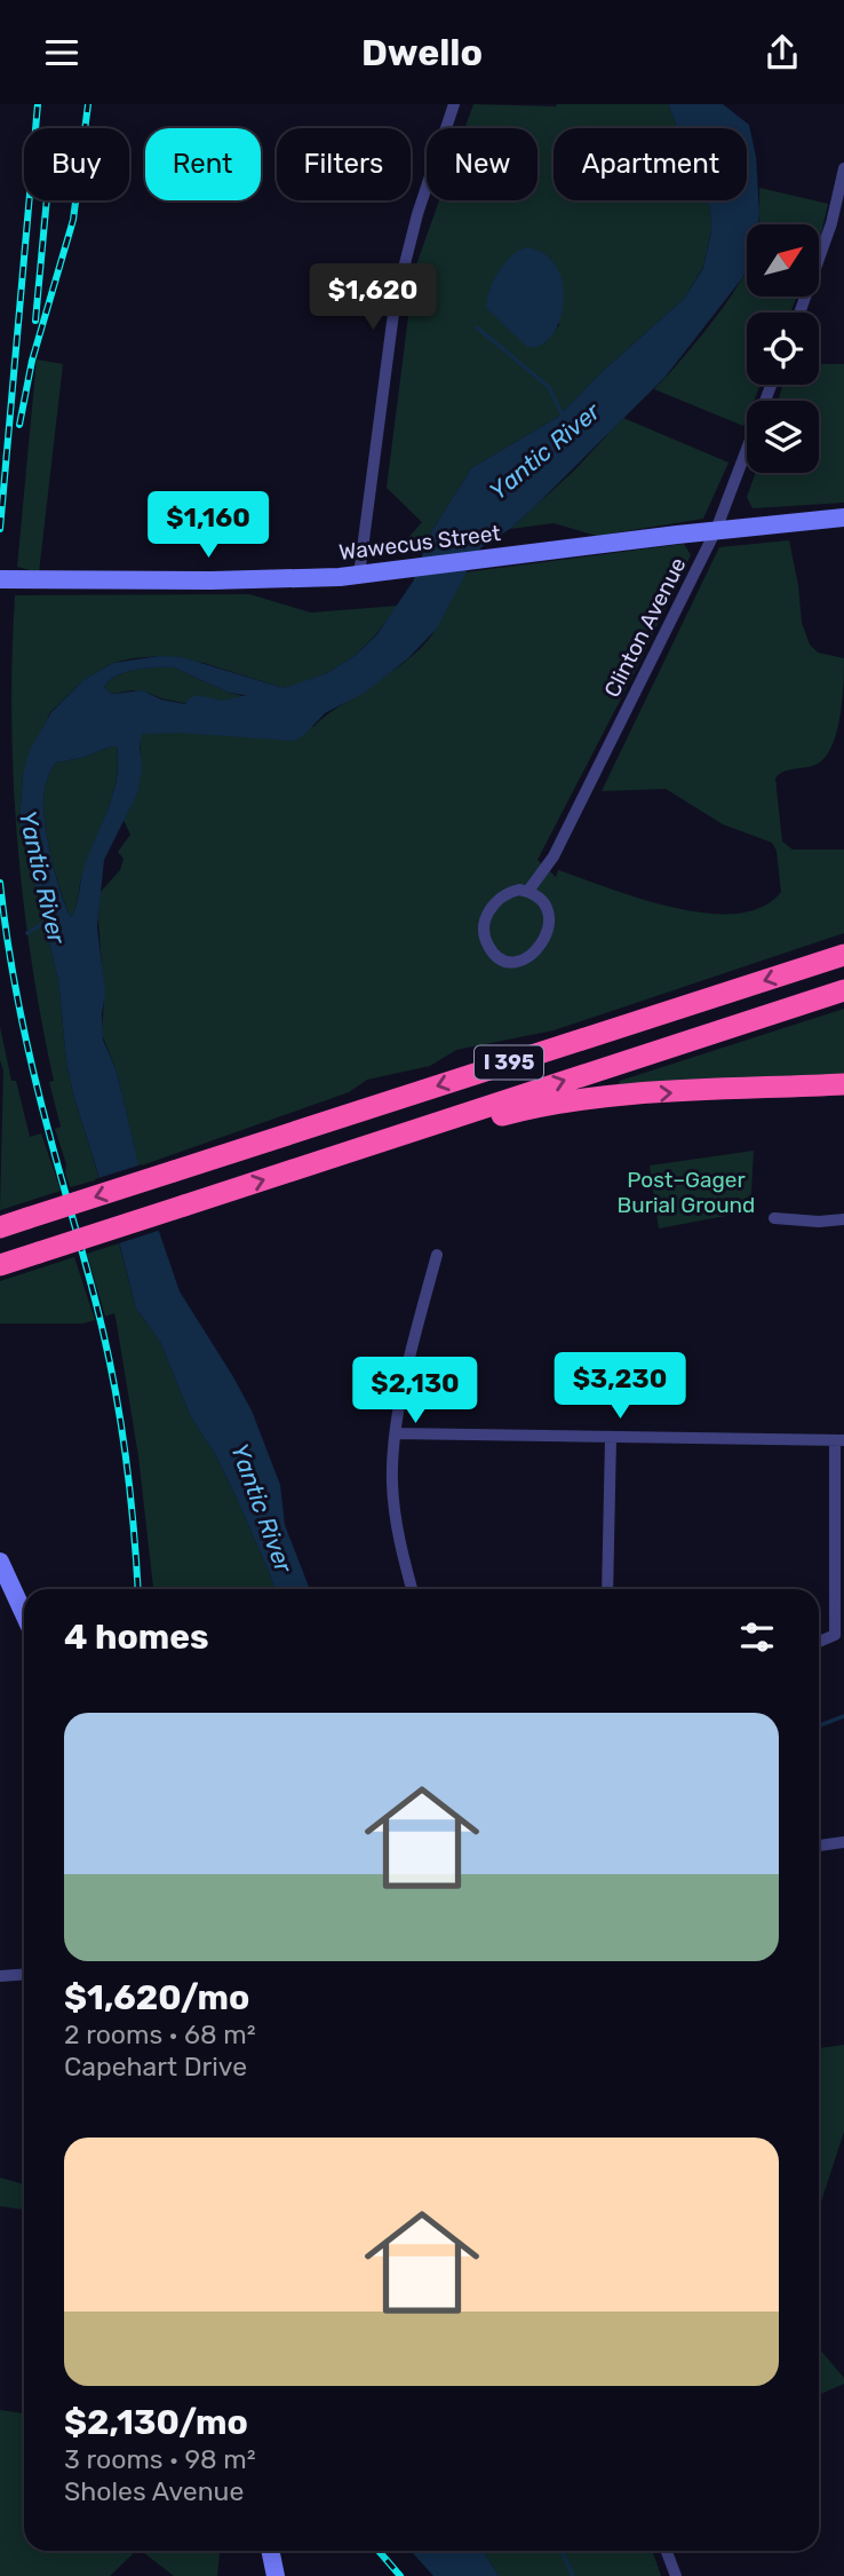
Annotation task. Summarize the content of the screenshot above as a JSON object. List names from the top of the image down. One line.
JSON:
{"streets":{"highway":["I 395"],"street":["Wawecus Street","Clinton Avenue"]},"crossings":[["Wawecus Street","Clinton Avenue"]],"water":["Yantic River"],"parks":["Post–Gager Burial Ground"],"north":"top right","page":{"header":"Dwello","chip":["Buy","Rent","Filters","New","Apartment"],"price":["$1,620","$1,160","$3,230","$2,130"],"heading":"4 homes","list":[{"name":"$1,620/mo","note":"2 rooms · 68 m² · Capehart Drive"},{"name":"$2,130/mo","note":"3 rooms · 98 m² · Sholes Avenue"}]}}
